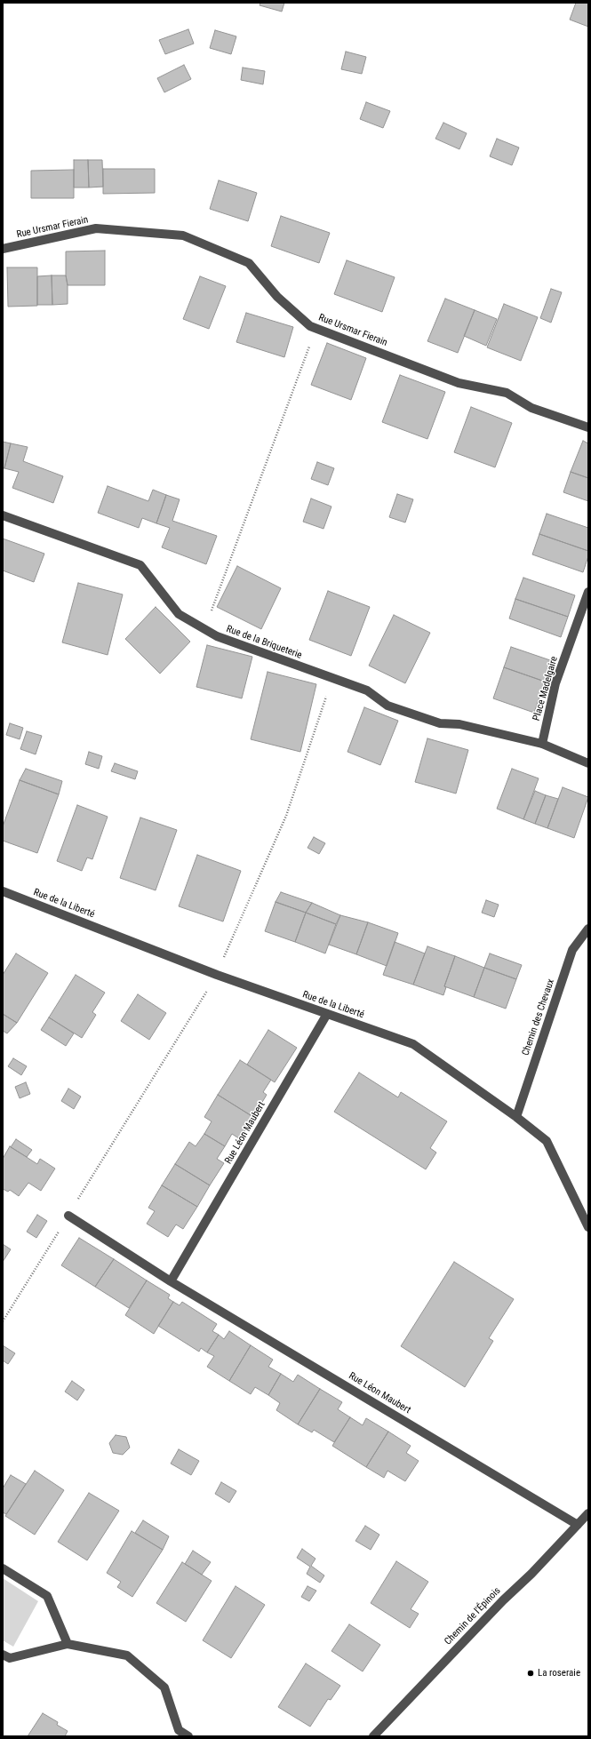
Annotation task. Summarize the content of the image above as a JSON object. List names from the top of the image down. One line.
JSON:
{"streets":{"street":["Rue Ursmar Fierain","Rue de la Briqueterie","Place Madelgaire","Rue de la Liberté","Chemin des Chevaux","Rue Léon Maubert","Chemin de l'Épinois"]},"crossings":[["Rue de la Briqueterie","Place Madelgaire"],["Rue de la Liberté","Chemin des Chevaux"],["Rue de la Liberté","Rue Léon Maubert"],["Rue Léon Maubert","Chemin de l'Épinois"]],"places":["La roseraie"]}
